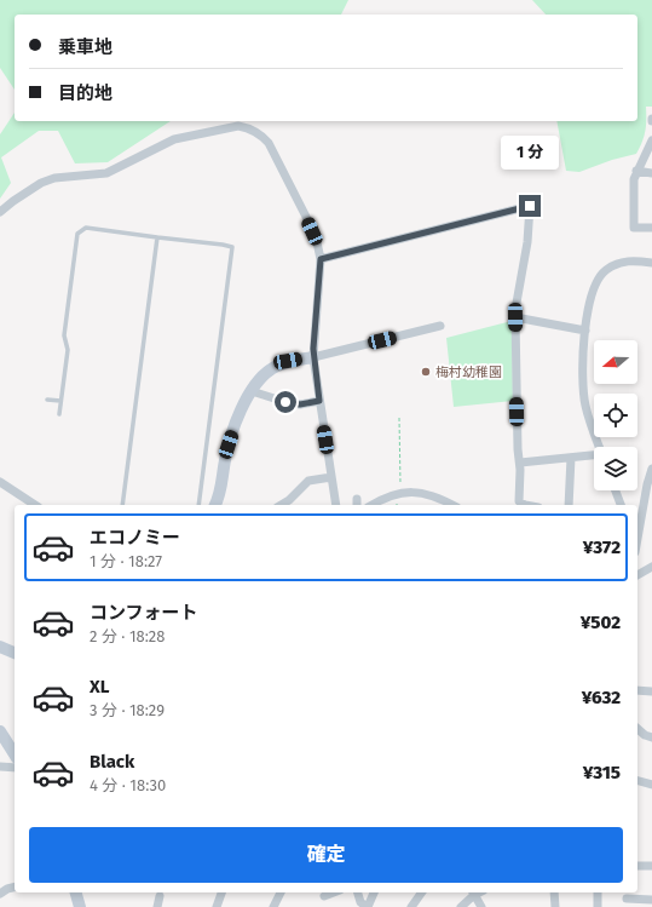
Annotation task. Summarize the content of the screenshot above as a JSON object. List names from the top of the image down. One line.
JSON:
{"places":["梅村幼稚園"],"north":"left","page":{"banner":["乗車地","目的地"],"bubble":"1 分","list":[{"name":"エコノミー","note":"1 分 · 18:27","value":"¥372"},{"name":"コンフォート","note":"2 分 · 18:28","value":"¥502"},{"name":"XL","note":"3 分 · 18:29","value":"¥632"},{"name":"Black","note":"4 分 · 18:30","value":"¥315"}],"buttons":"確定"}}
